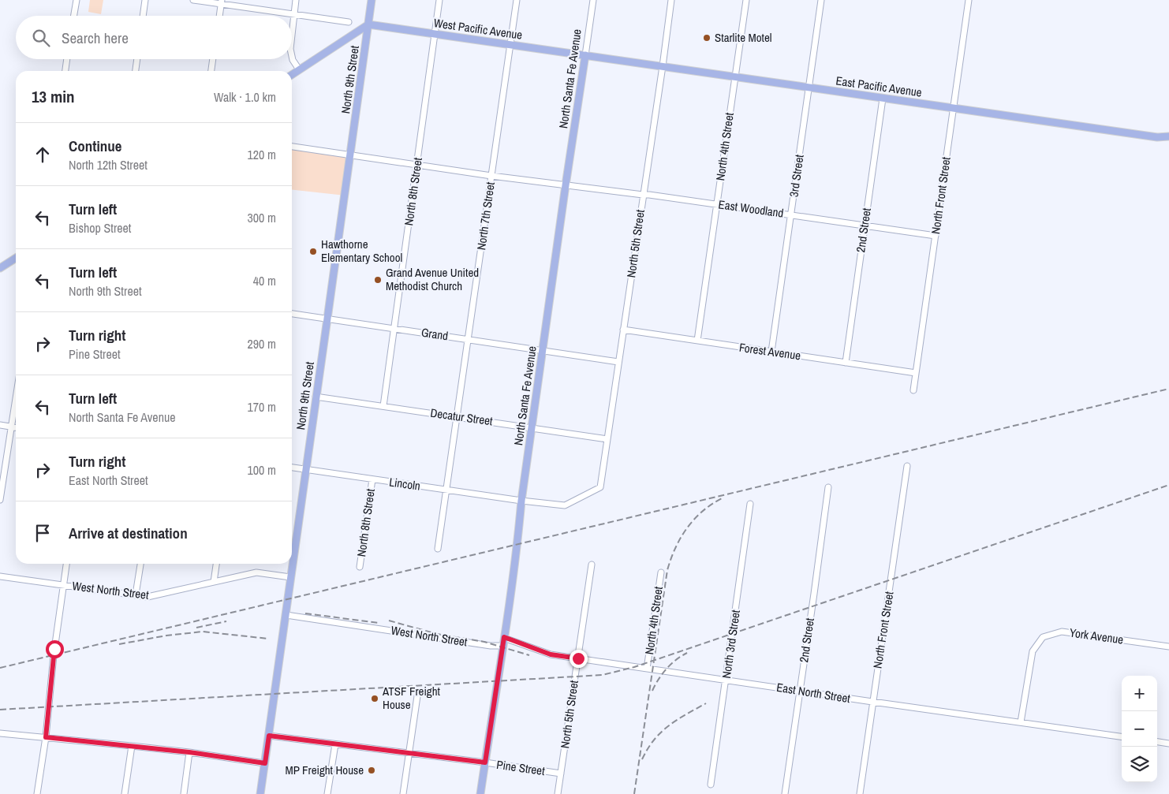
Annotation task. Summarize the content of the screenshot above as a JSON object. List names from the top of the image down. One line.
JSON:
{"streets":{"main road":["West Pacific Avenue","North Santa Fe Avenue","North 9th Street","East Pacific Avenue"],"street":["North 4th Street","3rd Street","North 8th Street","North Front Street","East Woodland","North 7th Street","2nd Street","North 5th Street","Grand","Forest Avenue","Decatur Street","Lincoln","West North Street","York Avenue","North 3rd Street","East North Street","Pine Street"]},"crossings":[["West Pacific Avenue","North Santa Fe Avenue"],["West Pacific Avenue","North 9th Street"],["West Pacific Avenue","East Pacific Avenue"],["West Pacific Avenue","North 8th Street"],["West Pacific Avenue","North 7th Street"],["North Santa Fe Avenue","East Pacific Avenue"],["North Santa Fe Avenue","East Woodland"],["North Santa Fe Avenue","Grand"],["North Santa Fe Avenue","Decatur Street"],["North Santa Fe Avenue","Lincoln"],["North Santa Fe Avenue","West North Street"],["North Santa Fe Avenue","East North Street"],["North Santa Fe Avenue","Pine Street"],["North 9th Street","East Woodland"],["North 9th Street","Grand"],["North 9th Street","Decatur Street"],["North 9th Street","Lincoln"],["North 9th Street","West North Street"],["North 9th Street","Pine Street"],["East Pacific Avenue","North 4th Street"],["East Pacific Avenue","3rd Street"],["East Pacific Avenue","North Front Street"],["East Pacific Avenue","2nd Street"],["East Pacific Avenue","North 5th Street"],["North 4th Street","East Woodland"],["North 4th Street","Forest Avenue"],["North 4th Street","East North Street"],["3rd Street","East Woodland"],["3rd Street","Forest Avenue"],["North 8th Street","East Woodland"],["North 8th Street","Grand"],["North 8th Street","Decatur Street"],["North 8th Street","Lincoln"],["North Front Street","East Woodland"],["North Front Street","Forest Avenue"],["North Front Street","East North Street"],["East Woodland","North 7th Street"],["East Woodland","2nd Street"],["East Woodland","North 5th Street"],["North 7th Street","Grand"],["North 7th Street","Decatur Street"],["North 7th Street","Lincoln"],["2nd Street","Forest Avenue"],["2nd Street","East North Street"],["North 5th Street","Grand"],["North 5th Street","Forest Avenue"],["North 5th Street","Decatur Street"],["North 5th Street","Lincoln"],["North 5th Street","East North Street"],["North 5th Street","Pine Street"],["York Avenue","East North Street"],["North 3rd Street","East North Street"]],"places":["Starlite Motel","Hawthorne Elementary School","Grand Avenue United Methodist Church","ATSF Freight House","MP Freight House"],"page":{"search":"Search here","heading":["13 min","Walk · 1.0 km"],"list":[["Continue","North 12th Street","120 m"],["Turn left","Bishop Street","300 m"],["Turn left","North 9th Street","40 m"],["Turn right","Pine Street","290 m"],["Turn left","North Santa Fe Avenue","170 m"],["Turn right","East North Street","100 m"],"Arrive at destination"],"map_buttons":["+","−"]}}
